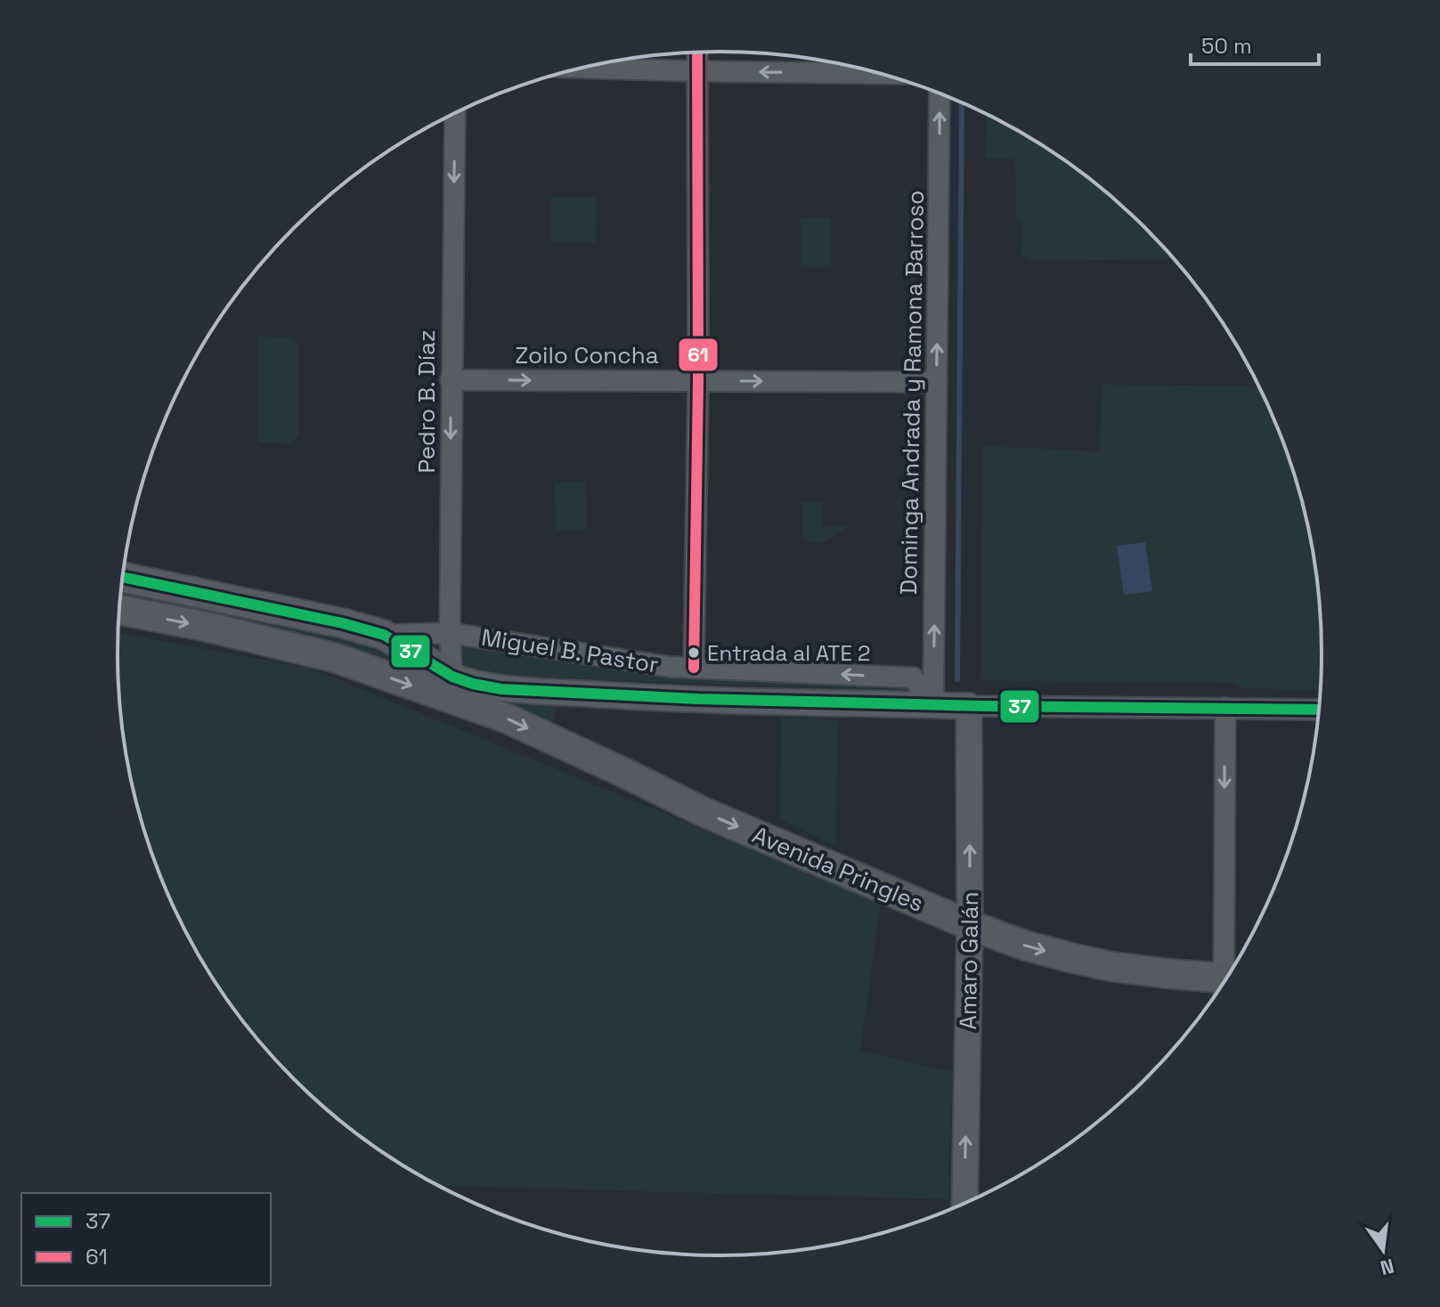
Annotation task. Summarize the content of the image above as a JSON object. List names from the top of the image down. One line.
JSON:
{"streets":{"main road":["Avenida Pringles"],"street":["Zoilo Concha","Dominga Andrada y Ramona Barroso","Pedro B. Díaz","Miguel B. Pastor","Amaro Galán"]},"crossings":[["Zoilo Concha","Dominga Andrada y Ramona Barroso"],["Zoilo Concha","Pedro B. Díaz"],["Dominga Andrada y Ramona Barroso","Miguel B. Pastor"],["Pedro B. Díaz","Miguel B. Pastor"],["Pedro B. Díaz","Avenida Pringles"],["Miguel B. Pastor","Avenida Pringles"],["Miguel B. Pastor","Amaro Galán"],["Avenida Pringles","Amaro Galán"]],"one_way":["Zoilo Concha","Dominga Andrada y Ramona Barroso","Pedro B. Díaz","Avenida Pringles","Amaro Galán"],"places":["Entrada al ATE 2"],"lines":["transit line 61","transit line 37"],"legend":["37","61"],"scale_bar":"50 m","north":"bottom"}
